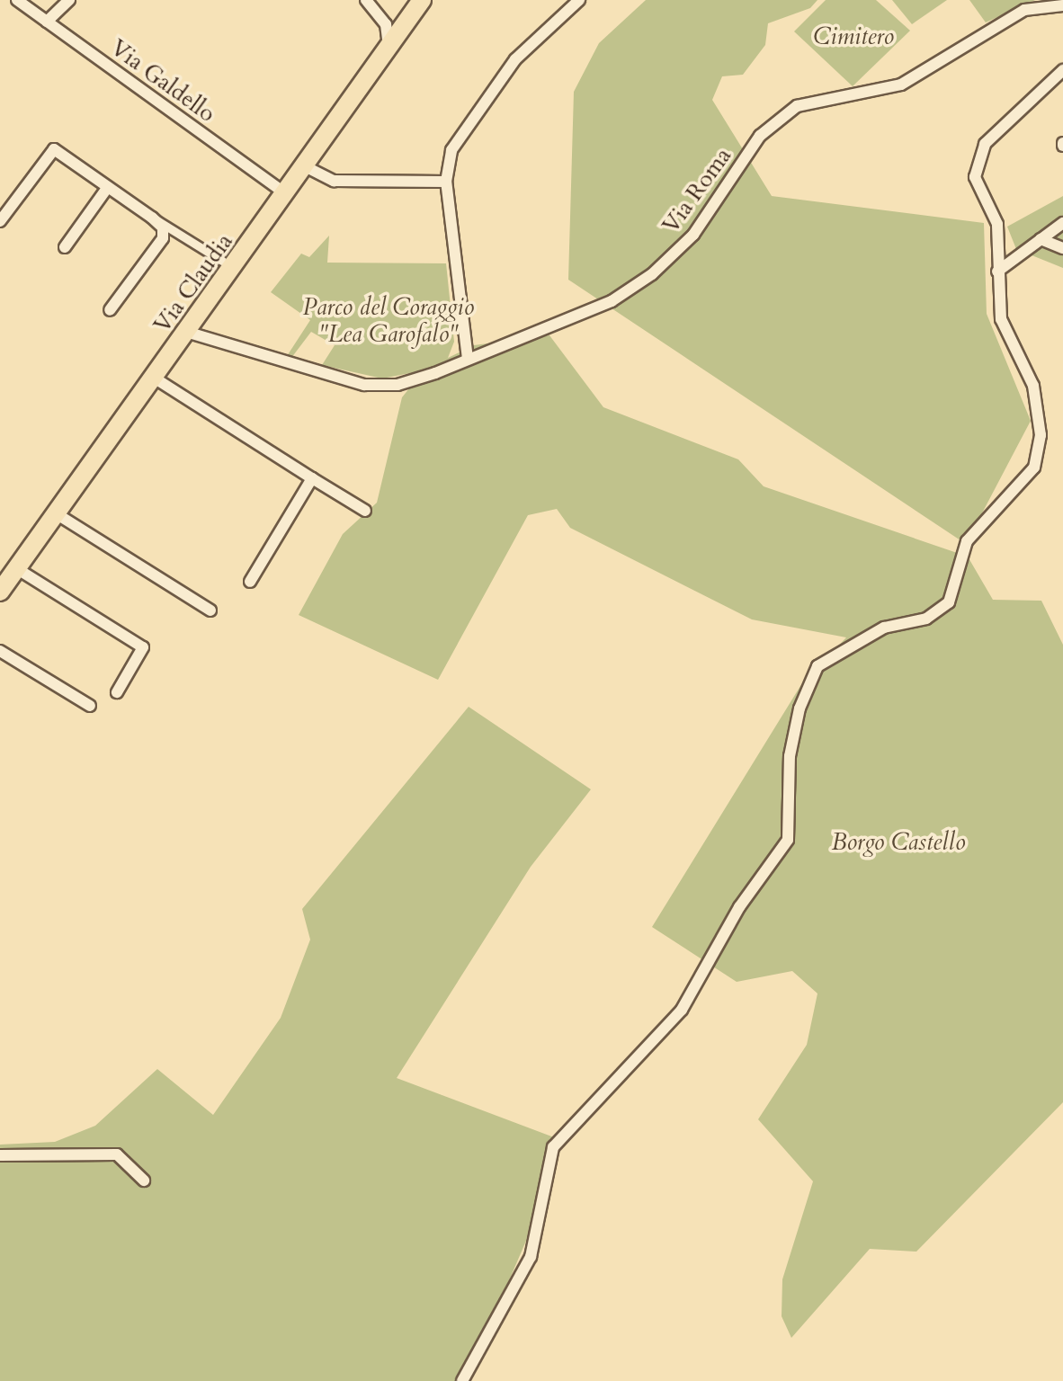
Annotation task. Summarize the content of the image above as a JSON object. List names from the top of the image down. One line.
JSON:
{"streets":{"main road":["Via Claudia"],"street":["Via Galdello","Via Roma"]},"crossings":[["Via Galdello","Via Claudia"],["Via Roma","Via Claudia"]],"parks":["Cimitero","Parco del Coraggio \"Lea Garofalo\"","Borgo Castello"]}
